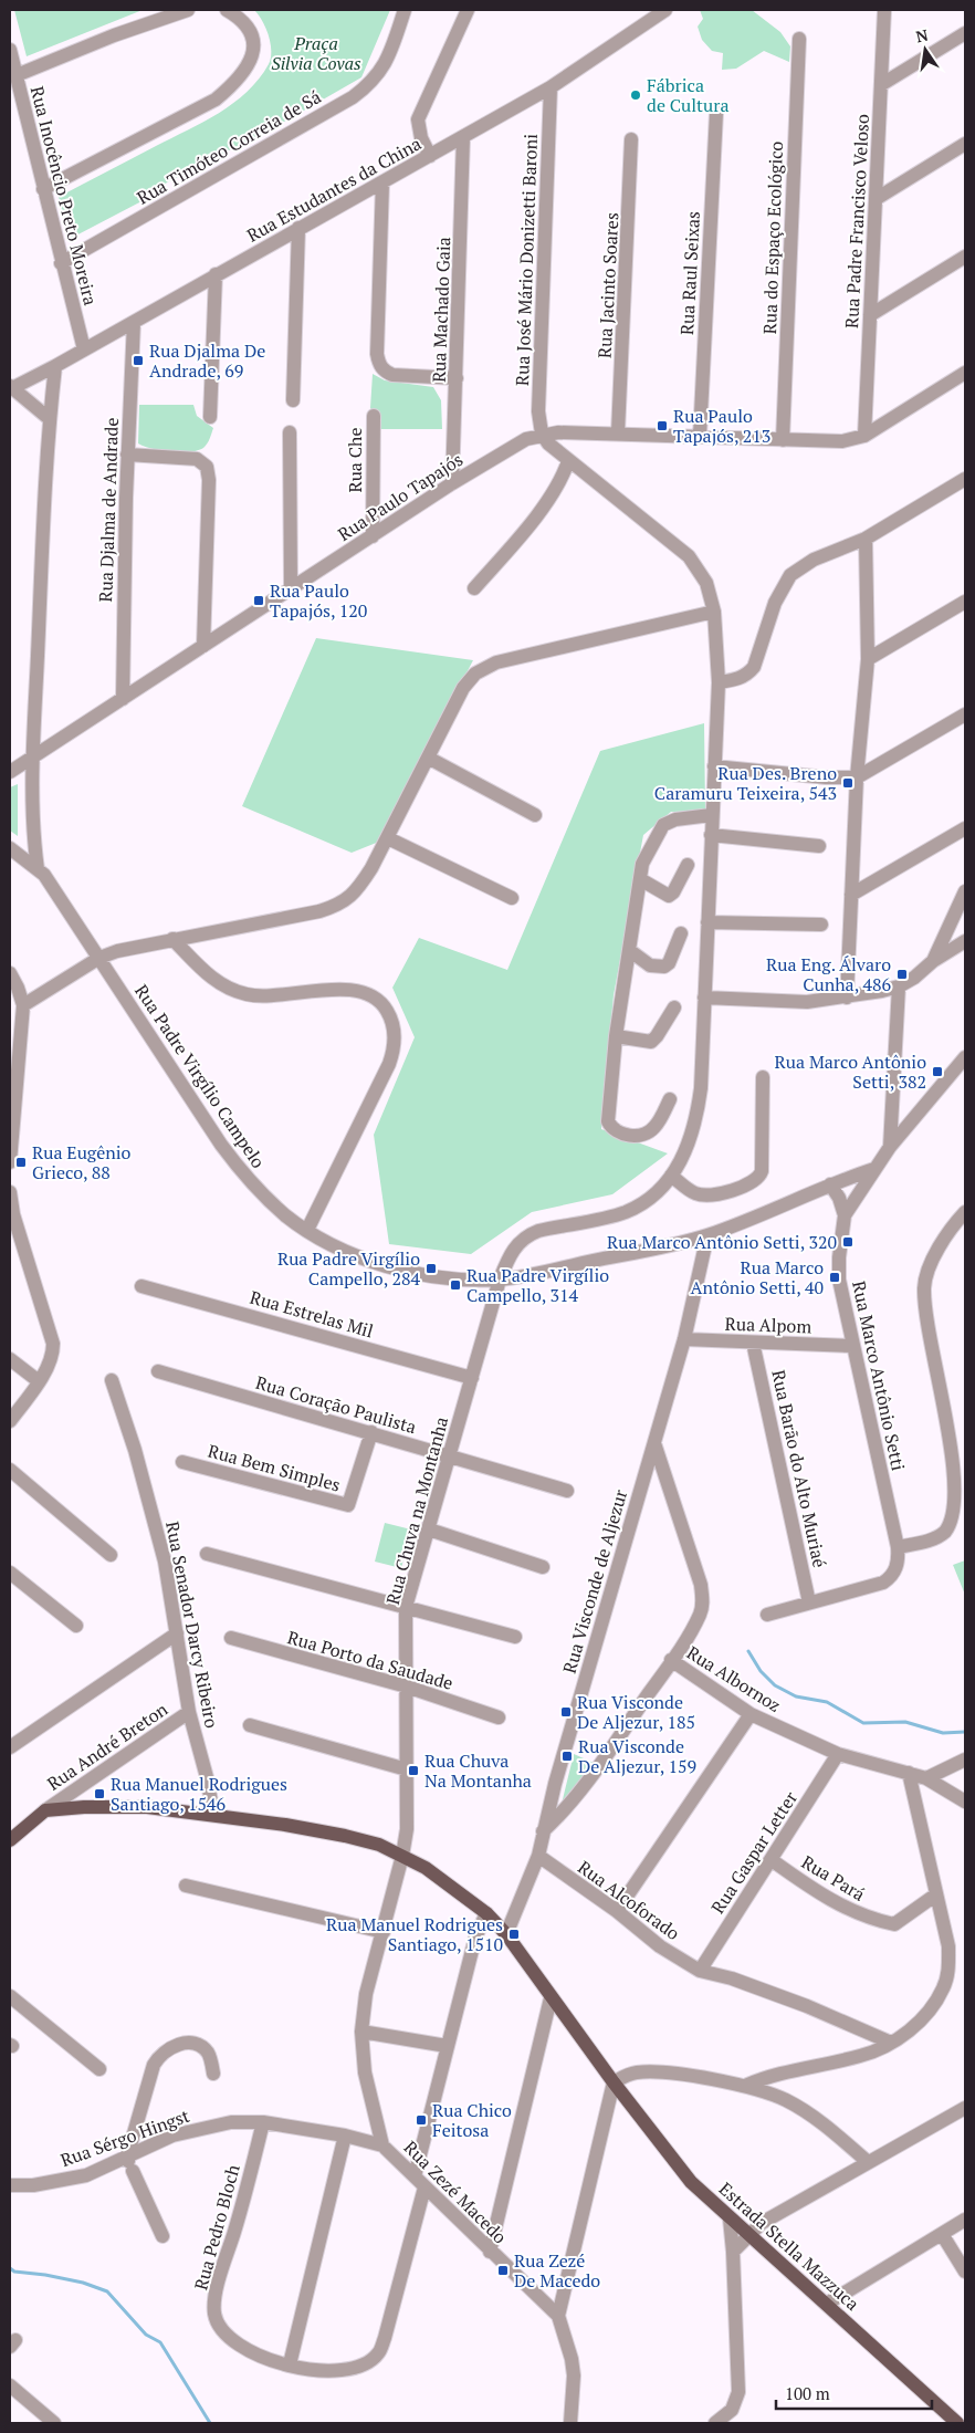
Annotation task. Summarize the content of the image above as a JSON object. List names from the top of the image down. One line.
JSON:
{"streets":{"main road":["Estrada Stella Mazzuca"],"street":["Rua Timóteo Correia de Sá","Rua Estudantes da China","Rua Inocêncio Preto Moreira","Rua Padre Francisco Veloso","Rua do Espaço Ecológico","Rua José Mário Donizetti Baroni","Rua Raul Seixas","Rua Jacinto Soares","Rua Machado Gaia","Rua Che","Rua Paulo Tapajós","Rua Djalma de Andrade","Rua Padre Virgílio Campelo","Rua Estrelas Mil","Rua Alpom","Rua Marco Antônio Setti","Rua Coração Paulista","Rua Bem Simples","Rua Barão do Alto Muriaé","Rua Chuva na Montanha","Rua Visconde de Aljezur","Rua Senador Darcy Ribeiro","Rua Porto da Saudade","Rua Albornoz","Rua André Breton","Rua Gaspar Letter","Rua Pará","Rua Alcoforado","Rua Sérgo Hingst","Rua Zezé Macedo","Rua Pedro Bloch"]},"crossings":[["Rua Timóteo Correia de Sá","Rua Inocêncio Preto Moreira"],["Rua Estudantes da China","Rua Inocêncio Preto Moreira"],["Rua Estudantes da China","Rua José Mário Donizetti Baroni"],["Rua Estudantes da China","Rua Machado Gaia"],["Rua Estudantes da China","Rua Djalma de Andrade"],["Rua Padre Francisco Veloso","Rua Paulo Tapajós"],["Rua do Espaço Ecológico","Rua Paulo Tapajós"],["Rua José Mário Donizetti Baroni","Rua Paulo Tapajós"],["Rua José Mário Donizetti Baroni","Rua Chuva na Montanha"],["Rua Raul Seixas","Rua Paulo Tapajós"],["Rua Jacinto Soares","Rua Paulo Tapajós"],["Rua Machado Gaia","Rua Paulo Tapajós"],["Rua Che","Rua Paulo Tapajós"],["Rua Paulo Tapajós","Rua Djalma de Andrade"],["Rua Paulo Tapajós","Rua Chuva na Montanha"],["Rua Padre Virgílio Campelo","Rua Marco Antônio Setti"],["Rua Padre Virgílio Campelo","Rua Chuva na Montanha"],["Rua Padre Virgílio Campelo","Rua Visconde de Aljezur"],["Rua Estrelas Mil","Rua Chuva na Montanha"],["Rua Alpom","Rua Marco Antônio Setti"],["Rua Alpom","Rua Barão do Alto Muriaé"],["Rua Alpom","Rua Visconde de Aljezur"],["Rua Marco Antônio Setti","Rua Barão do Alto Muriaé"],["Rua Coração Paulista","Rua Bem Simples"],["Rua Coração Paulista","Rua Chuva na Montanha"],["Rua Chuva na Montanha","Rua Porto da Saudade"],["Rua Chuva na Montanha","Rua Zezé Macedo"],["Rua Chuva na Montanha","Estrada Stella Mazzuca"],["Rua Visconde de Aljezur","Rua Alcoforado"],["Rua Visconde de Aljezur","Estrada Stella Mazzuca"],["Rua Senador Darcy Ribeiro","Rua André Breton"],["Rua Senador Darcy Ribeiro","Estrada Stella Mazzuca"],["Rua Albornoz","Rua Gaspar Letter"],["Rua André Breton","Estrada Stella Mazzuca"],["Rua Gaspar Letter","Rua Pará"],["Rua Gaspar Letter","Rua Alcoforado"],["Rua Sérgo Hingst","Rua Zezé Macedo"],["Rua Sérgo Hingst","Rua Pedro Bloch"],["Rua Zezé Macedo","Rua Pedro Bloch"],["Rua Zezé Macedo","Estrada Stella Mazzuca"]],"parks":["Praça Silvia Covas"],"places":{"other":["Fábrica de Cultura"],"transit":["Rua Djalma De Andrade, 69","Rua Paulo Tapajós, 213","Rua Paulo Tapajós, 120","Rua Des. Breno Caramuru Teixeira, 543","Rua Eng. Álvaro Cunha, 486","Rua Marco Antônio Setti, 382","Rua Eugênio Grieco, 88","Rua Marco Antônio Setti, 320","Rua Padre Virgílio Campello, 284","Rua Marco Antônio Setti, 40","Rua Padre Virgílio Campello, 314","Rua Visconde De Aljezur, 185","Rua Visconde De Aljezur, 159","Rua Chuva Na Montanha","Rua Manuel Rodrigues Santiago, 1546","Rua Manuel Rodrigues Santiago, 1510","Rua Chico Feitosa","Rua Zezé De Macedo"]},"scale_bar":"100 m","north":"top"}
